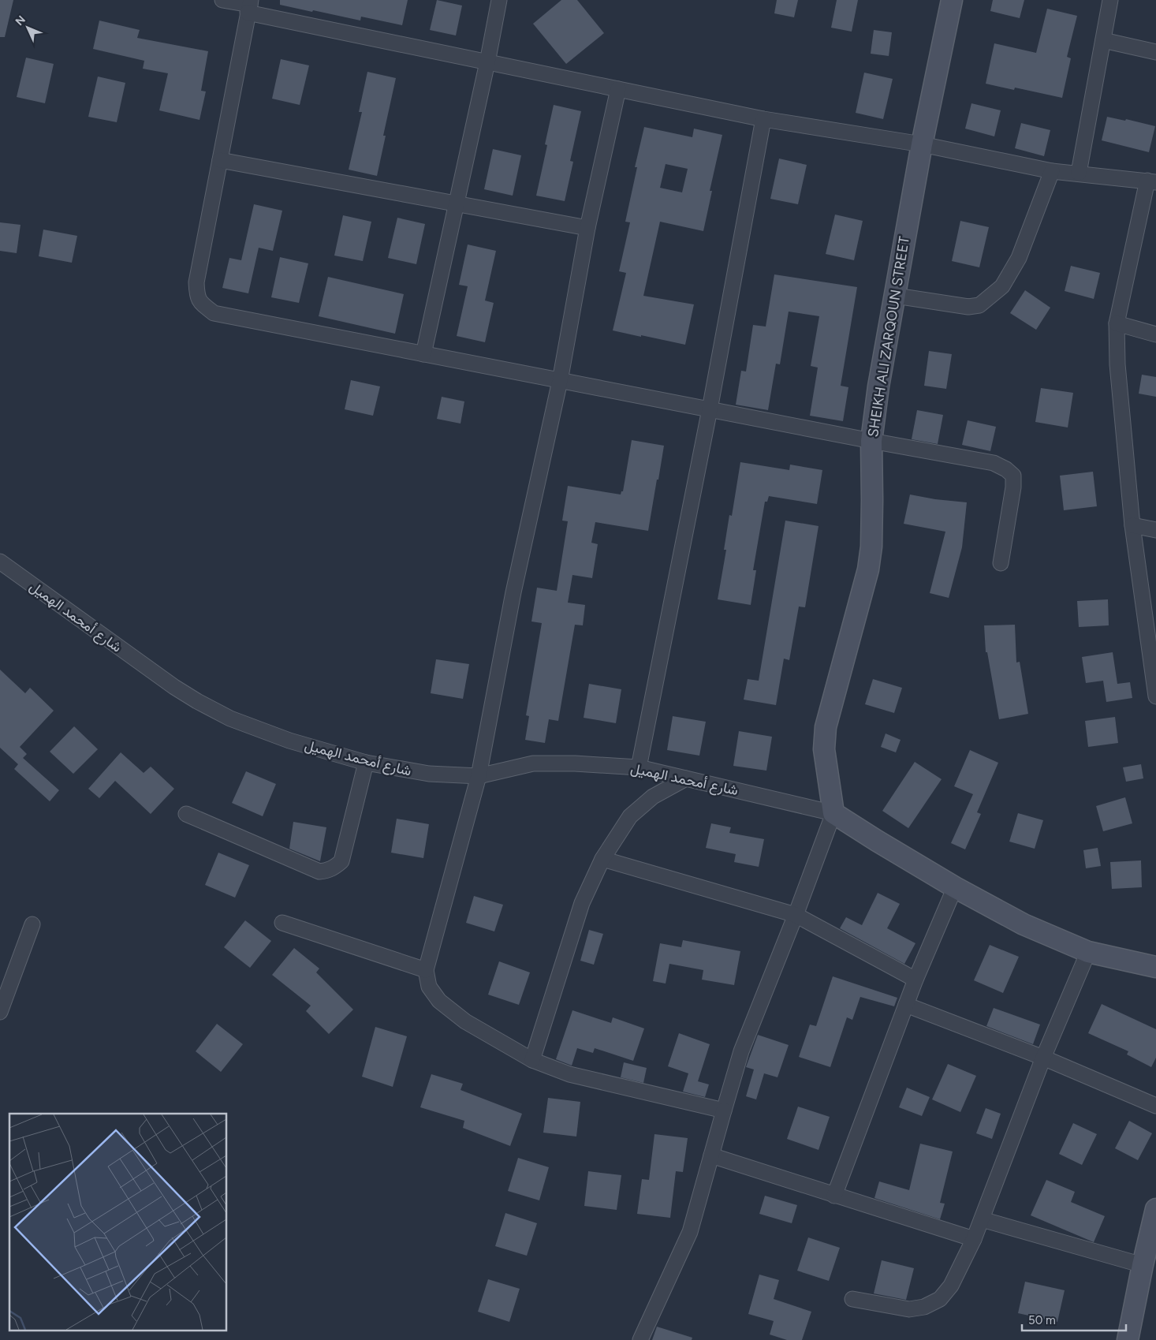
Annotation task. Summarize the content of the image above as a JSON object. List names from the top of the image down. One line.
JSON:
{"streets":{"main road":["SHEIKH ALI ZARQOUN STREET"],"street":["شارع أمحمد الهميل"]},"crossings":[["SHEIKH ALI ZARQOUN STREET","شارع أمحمد الهميل"]],"scale_bar":"50 m","north":"top left"}
